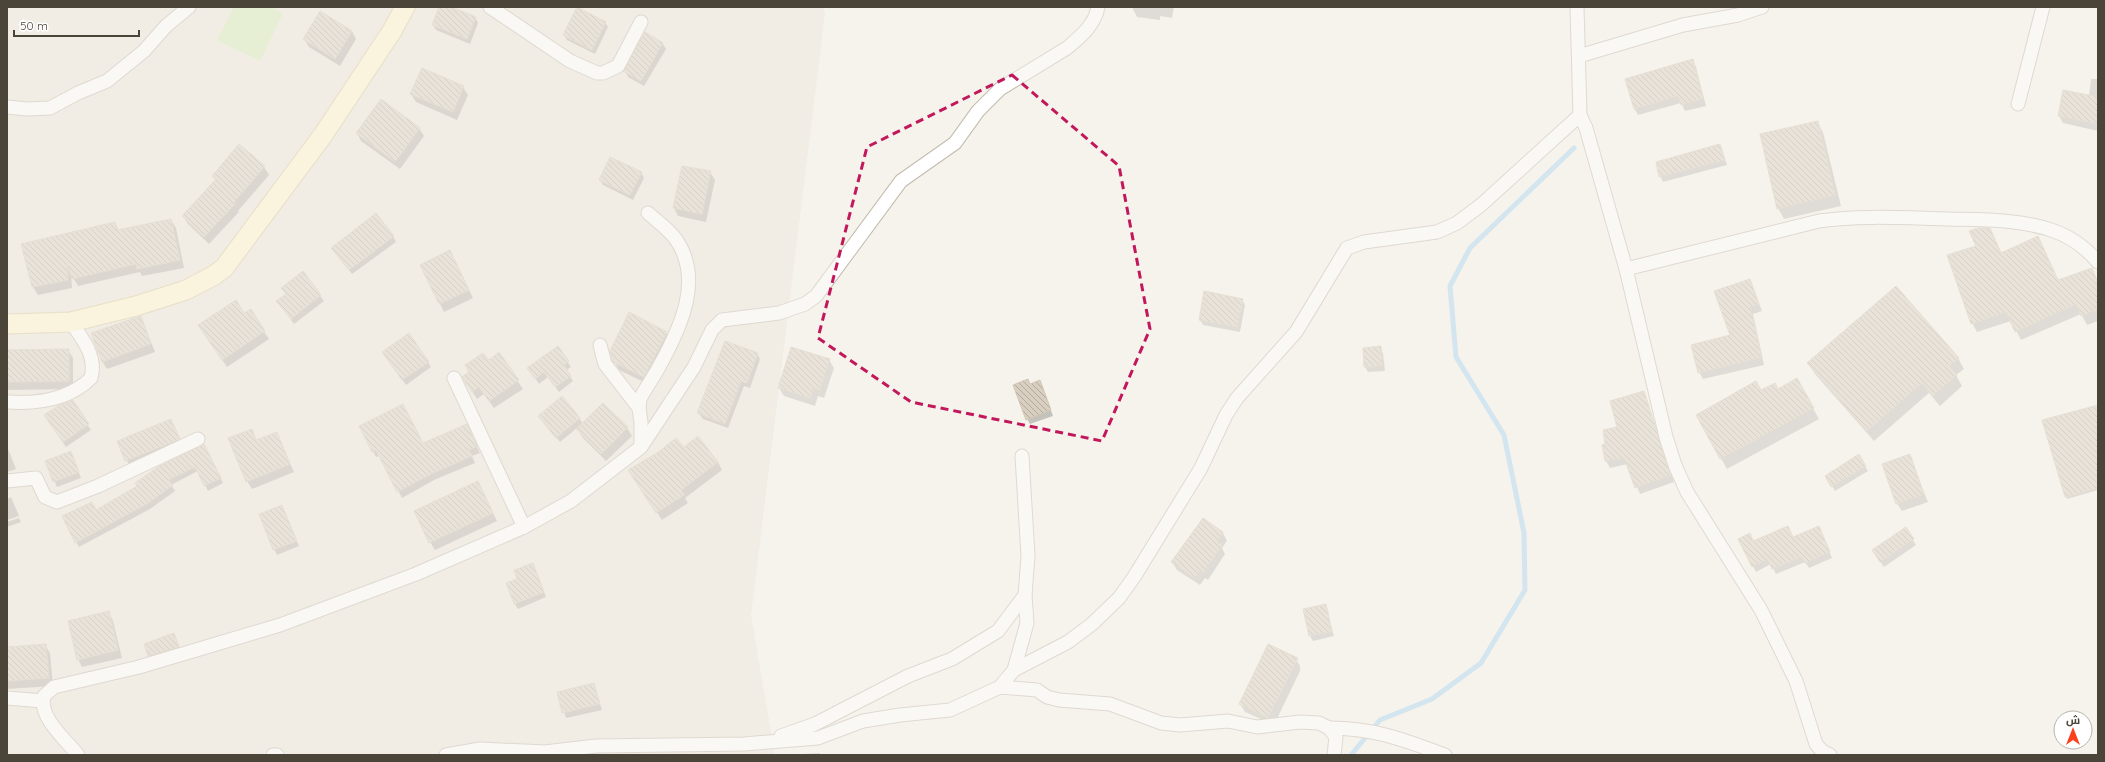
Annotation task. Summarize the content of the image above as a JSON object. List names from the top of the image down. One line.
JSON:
{"scale_bar":"50 m","north":"top"}
